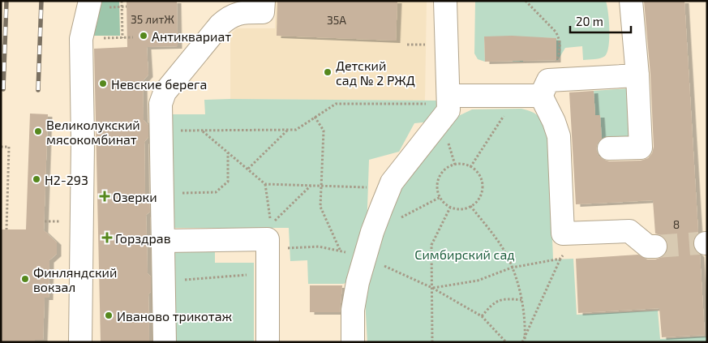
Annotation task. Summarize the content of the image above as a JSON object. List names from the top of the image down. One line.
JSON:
{"parks":["Симбирский сад"],"places":{"other":["Антиквариат","Детский сад № 2 РЖД","Невские берега","Великолукский мясокомбинат","H2-293","Финляндский вокзал","Иваново трикотаж"],"health":["Озерки","Горздрав"]},"house_numbers":["35 литЖ","35А","8"],"scale_bar":"20 m"}
